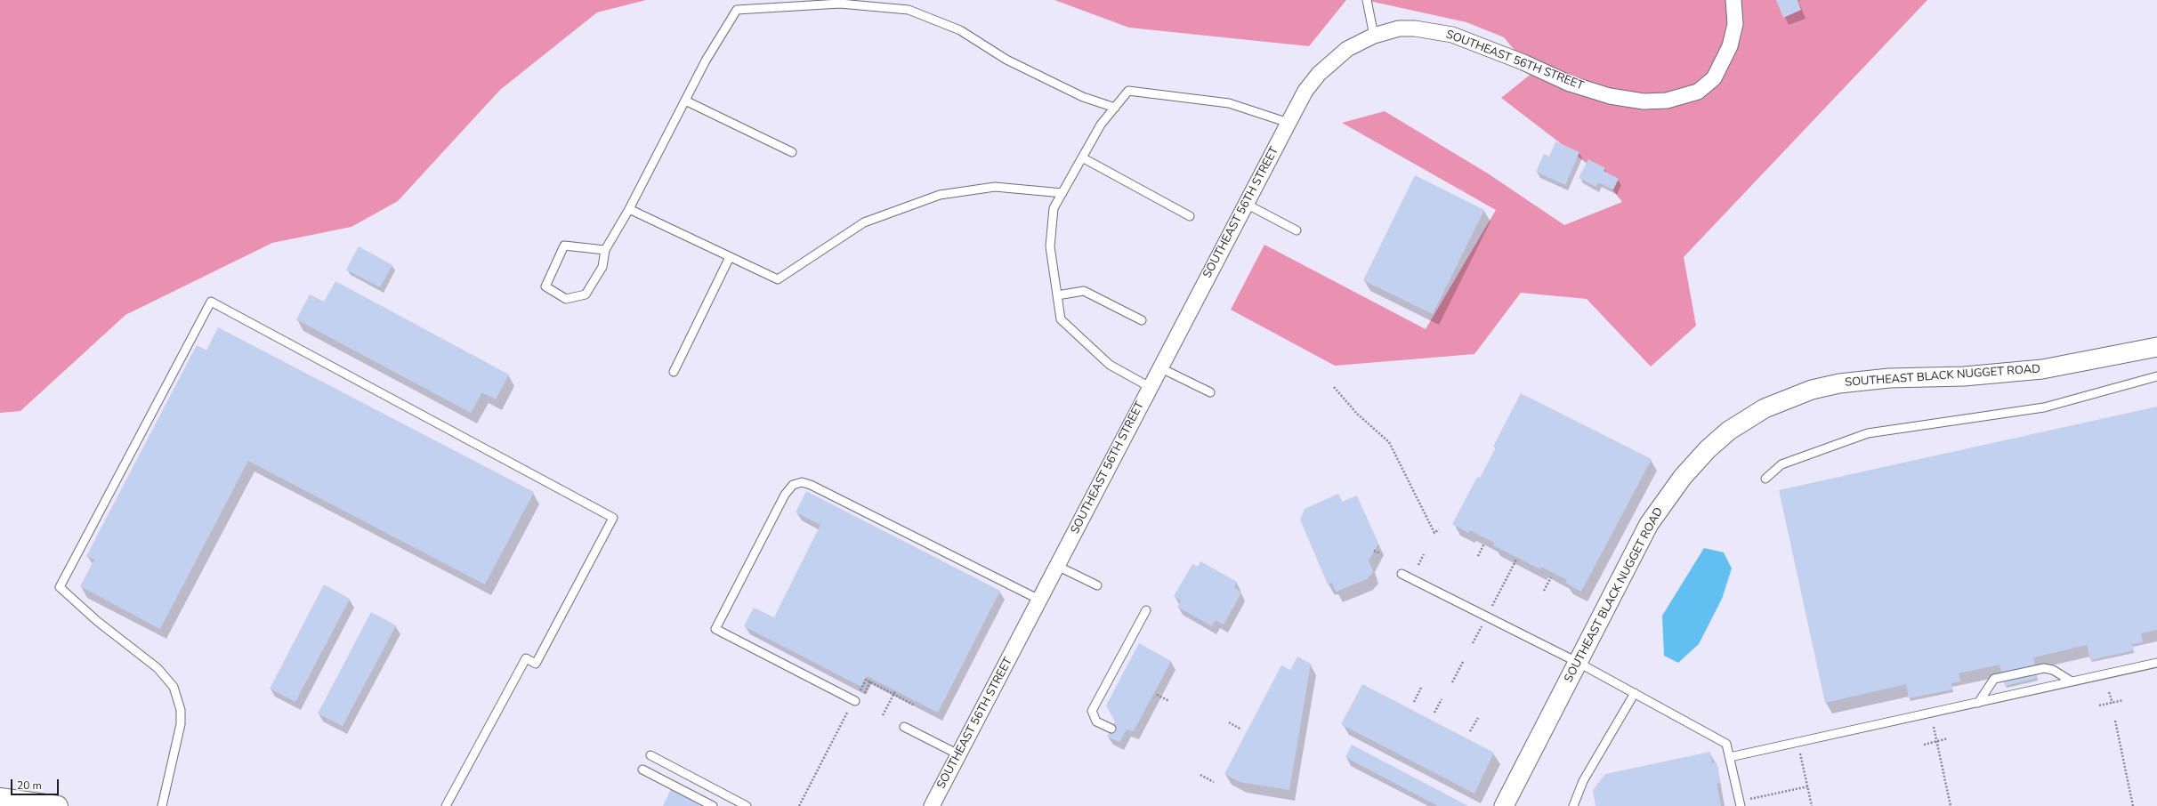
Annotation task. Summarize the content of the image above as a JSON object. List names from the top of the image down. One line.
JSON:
{"streets":{"street":["SOUTHEAST 56TH STREET","SOUTHEAST BLACK NUGGET ROAD"]},"scale_bar":"20 m"}
